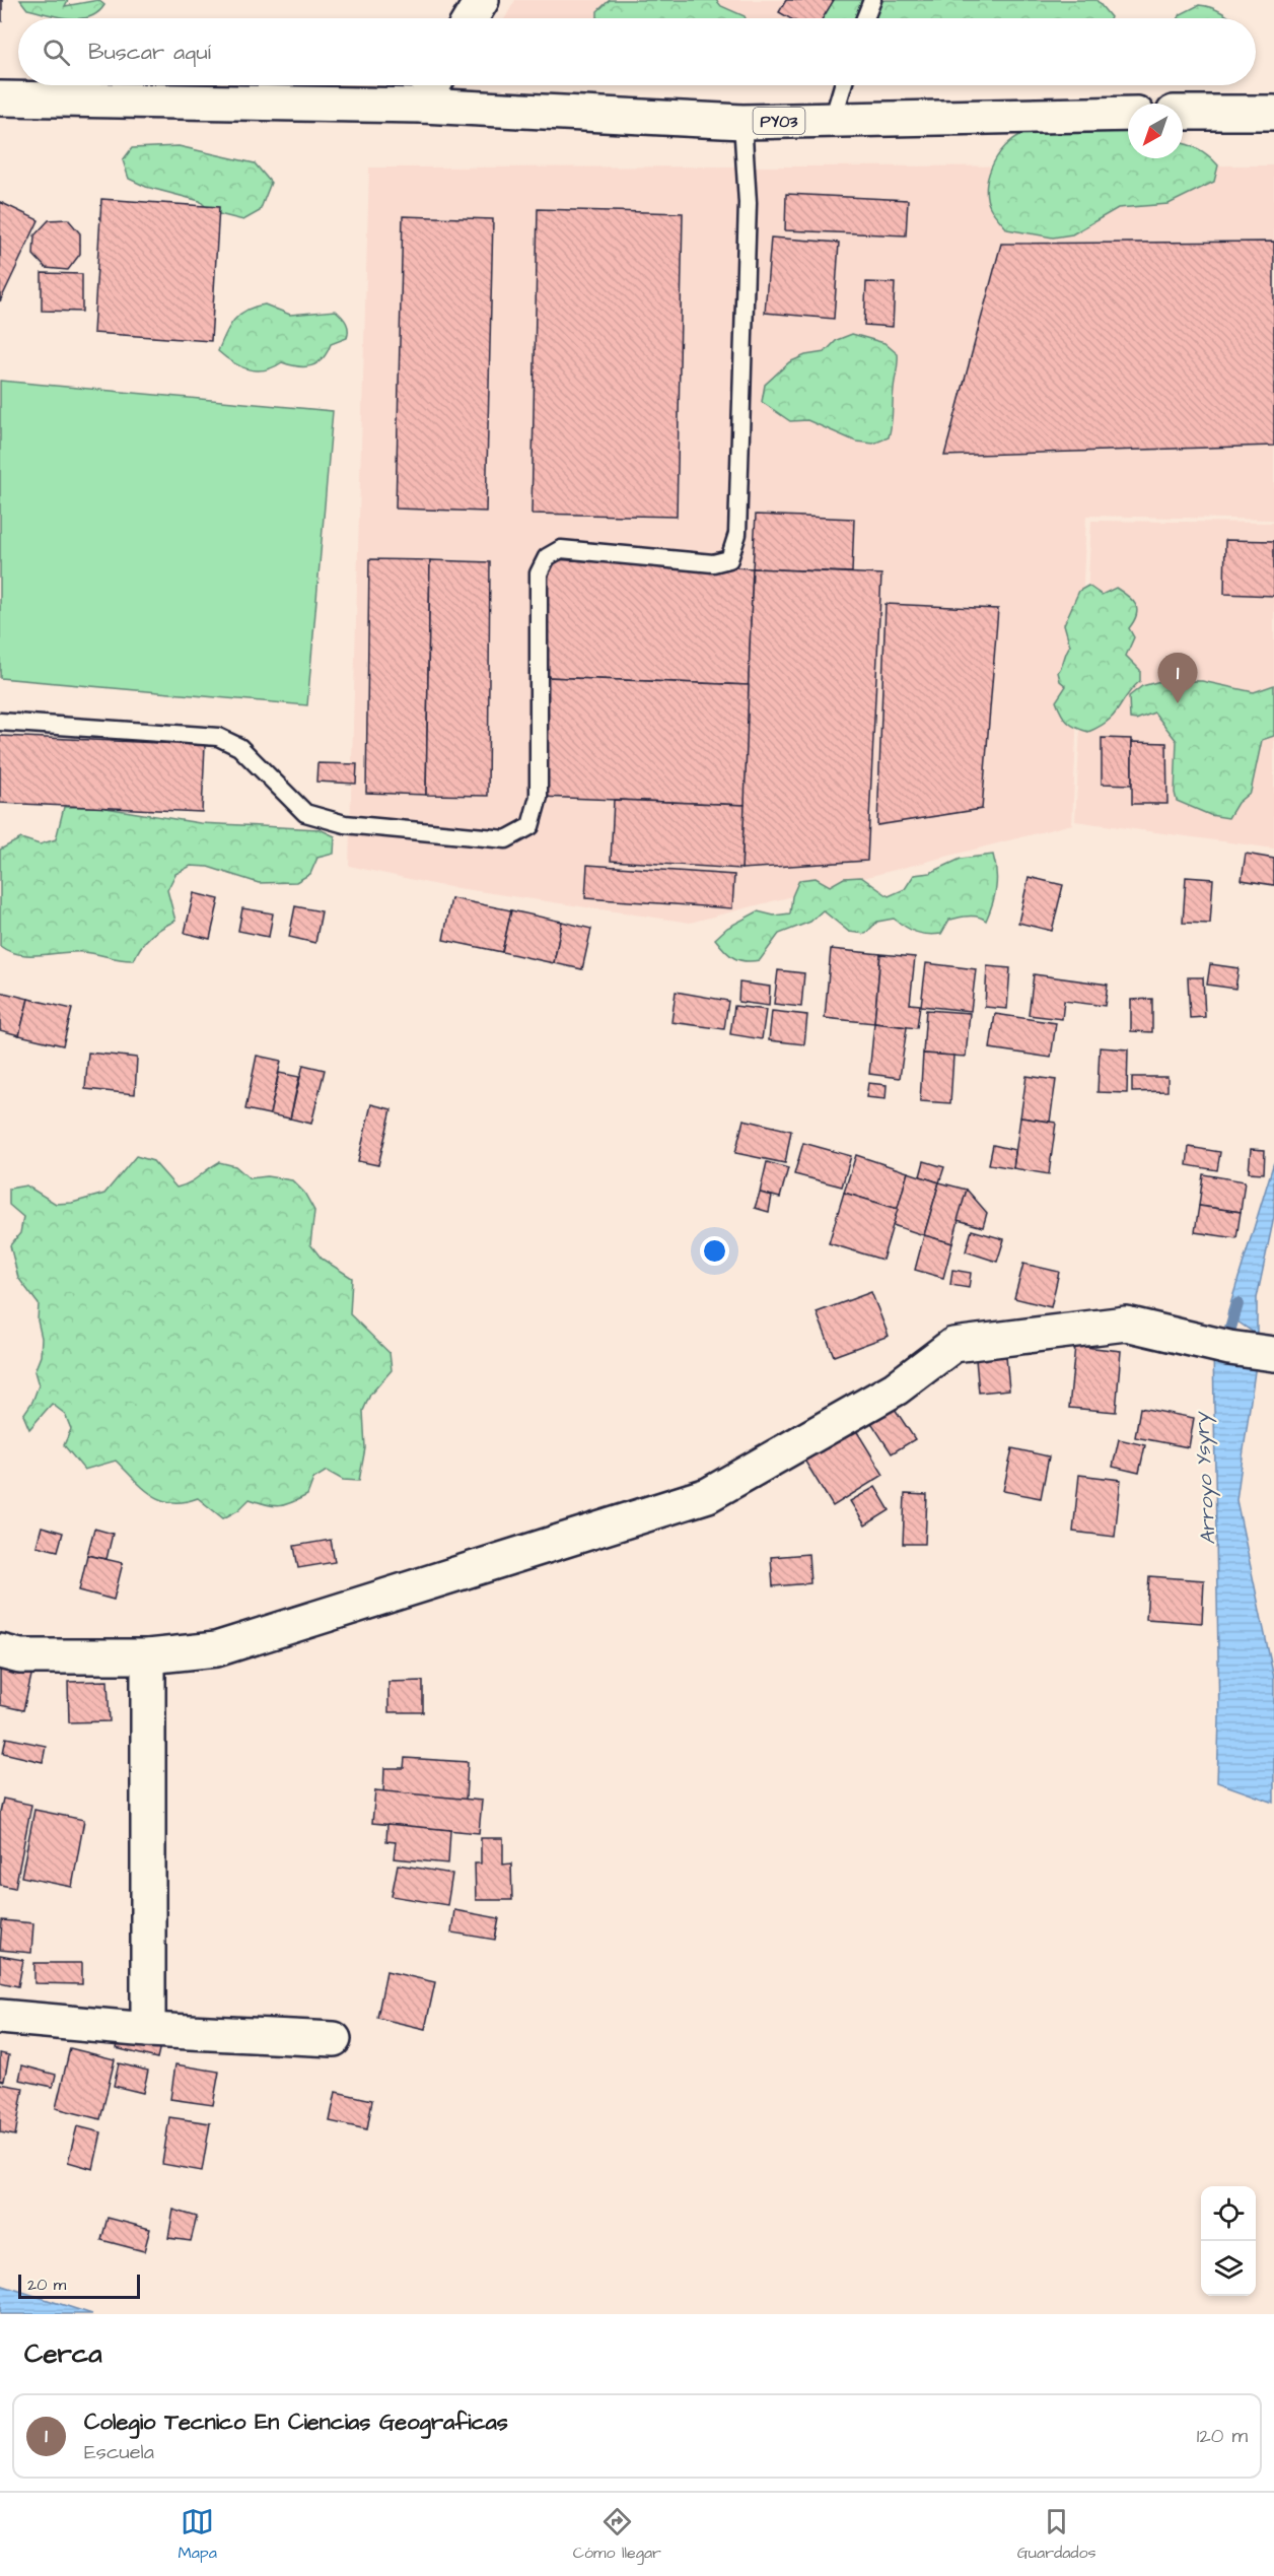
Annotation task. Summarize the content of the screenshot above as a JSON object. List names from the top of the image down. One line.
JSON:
{"streets":{"main road":["PY03"]},"water":["Arroyo Ysyry"],"scale_bar":"20 m","north":"bottom left","page":{"search":"Buscar aquí","pins":"1","scale":"20 m","heading":"Cerca","list":[{"mark":"1","name":"Colegio Tecnico En Ciencias Geograficas","note":"Escuela","value":"120 m"}],"nav":["Mapa","Cómo llegar","Guardados"]}}
